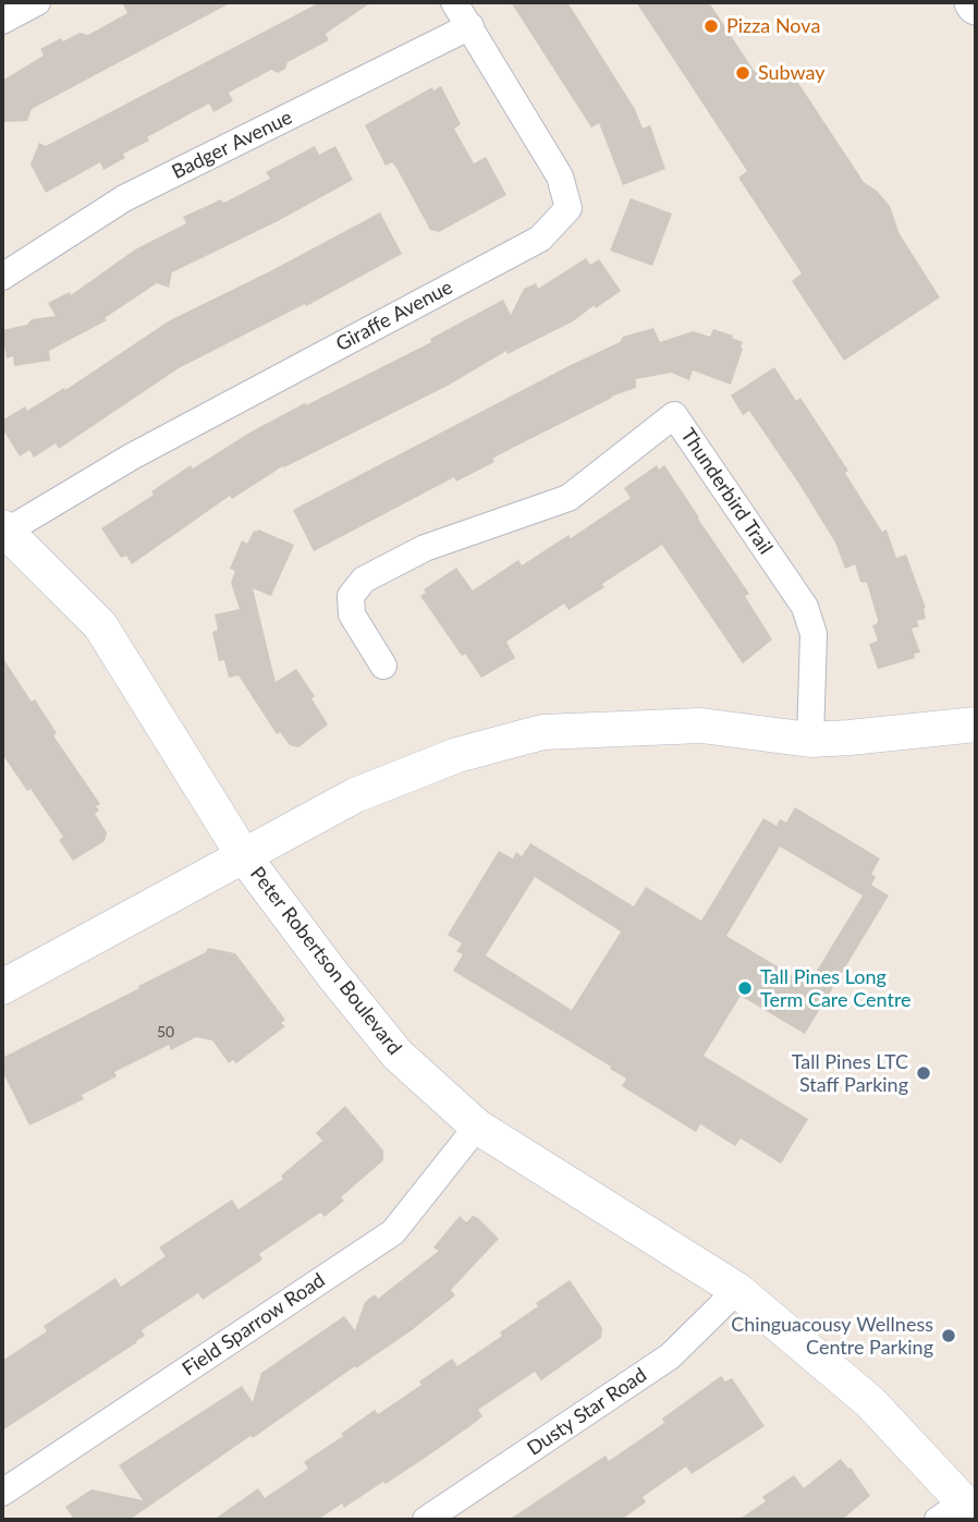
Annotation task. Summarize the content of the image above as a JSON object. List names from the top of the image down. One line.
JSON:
{"streets":{"street":["Badger Avenue","Giraffe Avenue","Thunderbird Trail","Peter Robertson Boulevard","Field Sparrow Road","Dusty Star Road"]},"crossings":[["Badger Avenue","Giraffe Avenue"],["Giraffe Avenue","Peter Robertson Boulevard"],["Peter Robertson Boulevard","Field Sparrow Road"],["Peter Robertson Boulevard","Dusty Star Road"]],"places":["Pizza Nova","Subway","Tall Pines Long Term Care Centre","Tall Pines LTC Staff Parking","Chinguacousy Wellness Centre Parking"],"house_numbers":["50"]}
